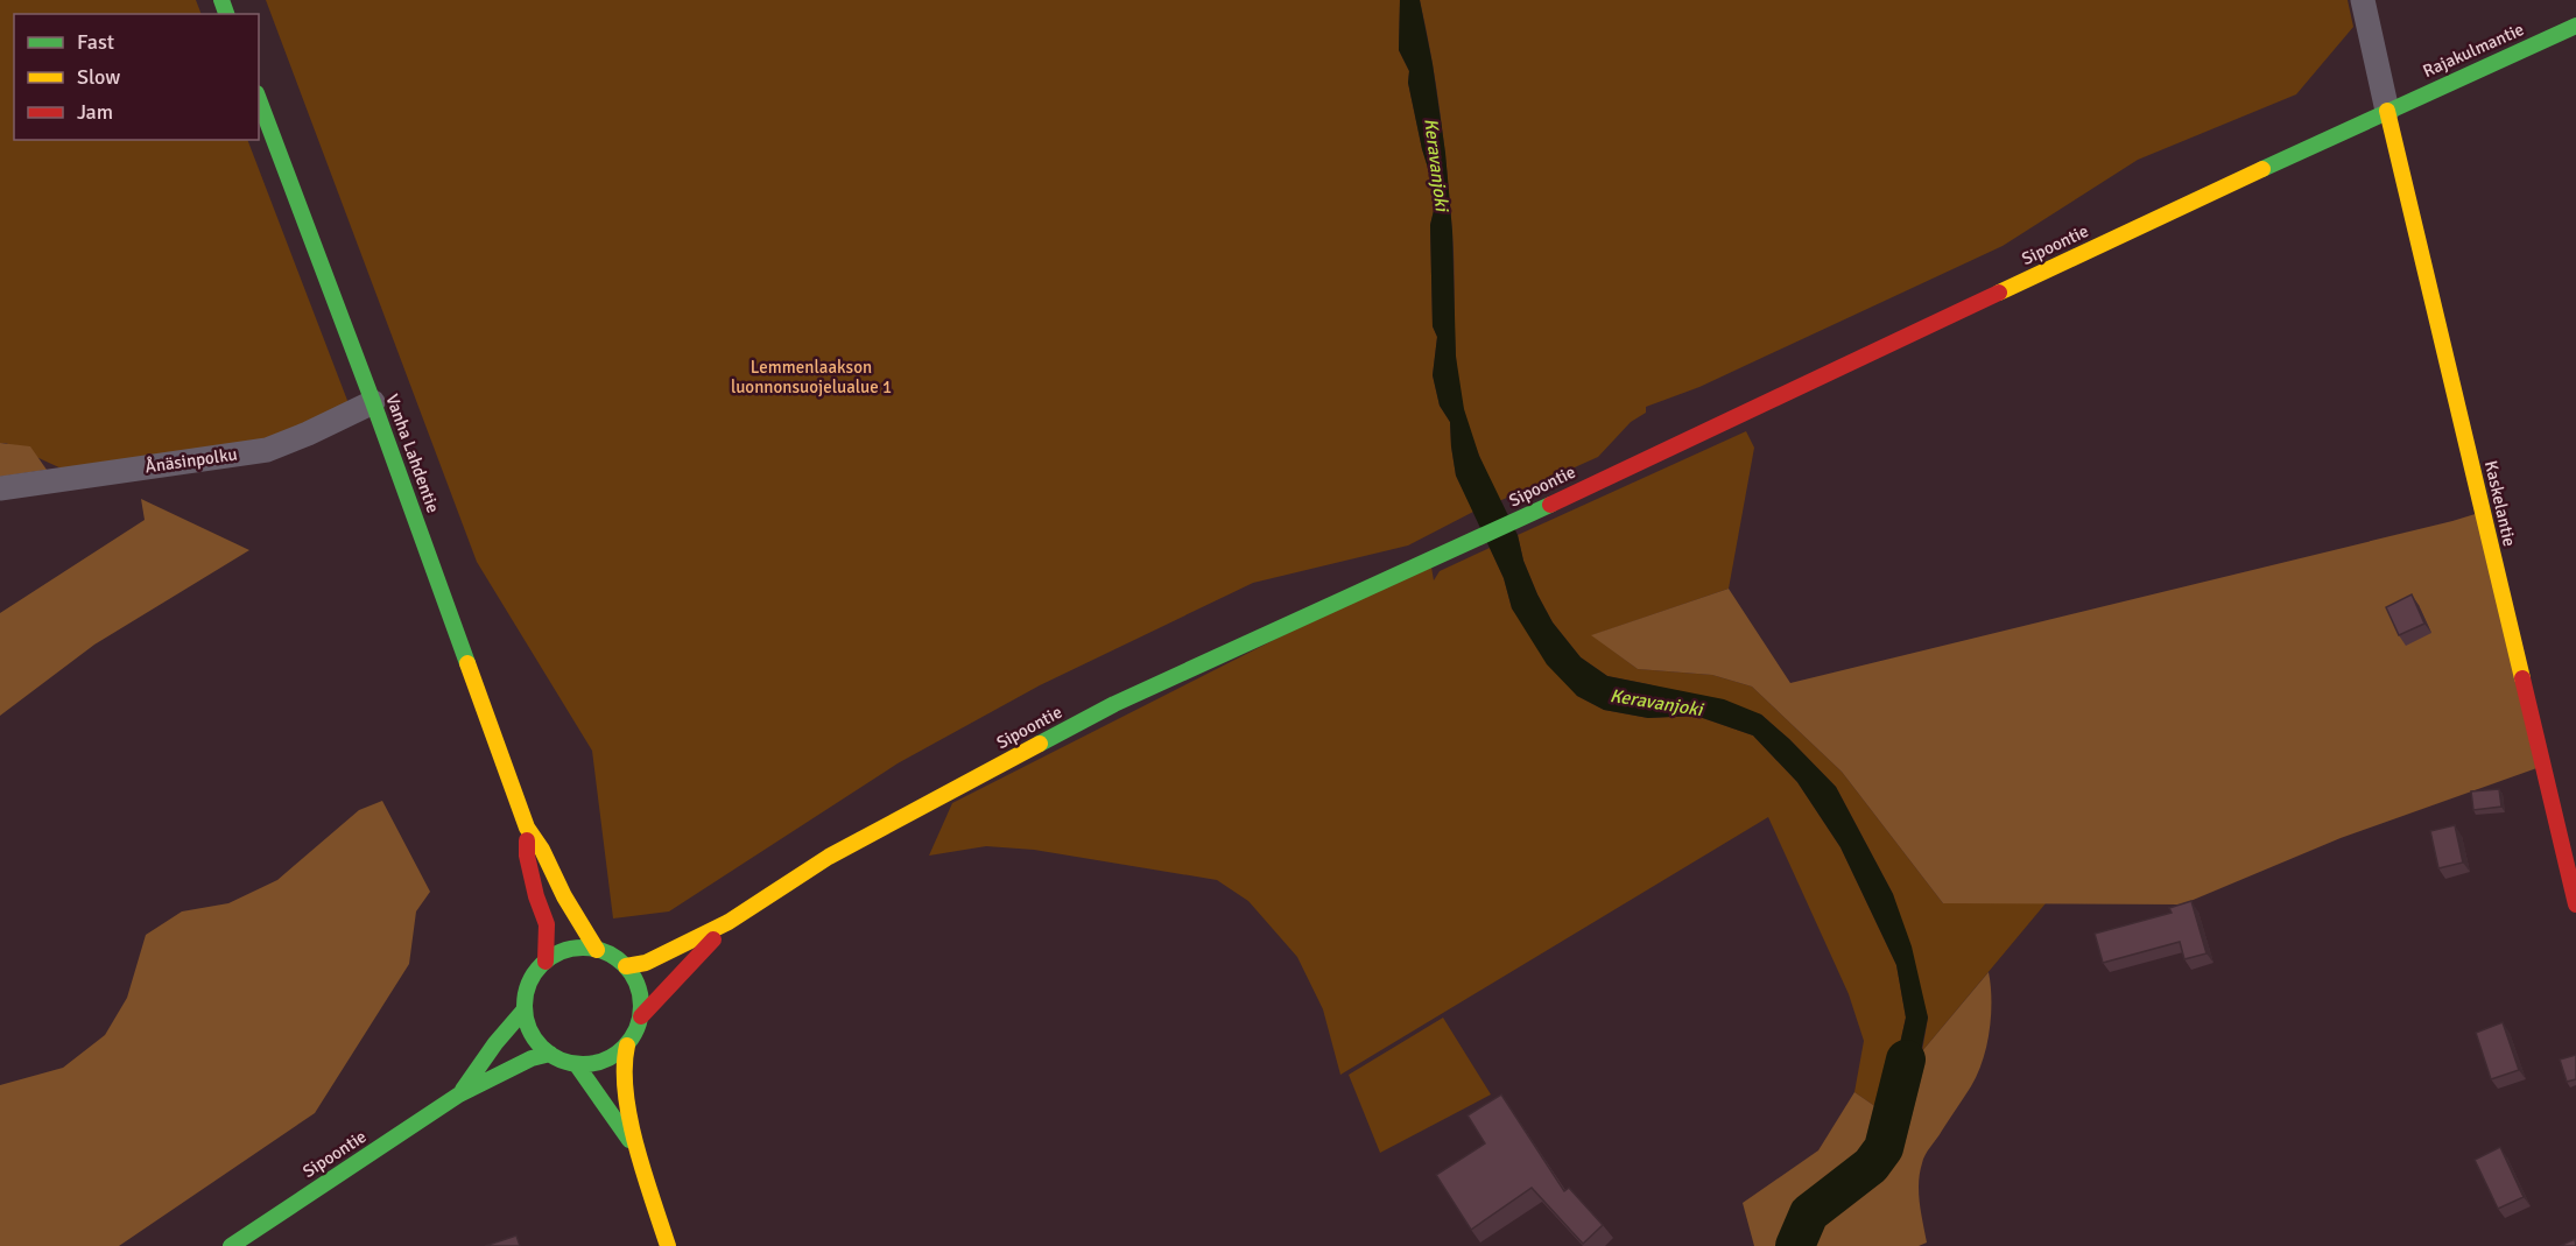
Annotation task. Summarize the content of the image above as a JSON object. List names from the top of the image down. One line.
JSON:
{"streets":{"main road":["Rajakulmantie","Sipoontie","Vanha Lahdentie","Kaskelantie"],"street":["Ånäsinpolku"]},"crossings":[["Rajakulmantie","Sipoontie"],["Rajakulmantie","Kaskelantie"],["Sipoontie","Vanha Lahdentie"],["Sipoontie","Kaskelantie"],["Vanha Lahdentie","Ånäsinpolku"]],"water":["Keravanjoki"],"parks":["Lemmenlaakson luonnonsuojelualue 1"],"legend":["Fast","Slow","Jam"]}
